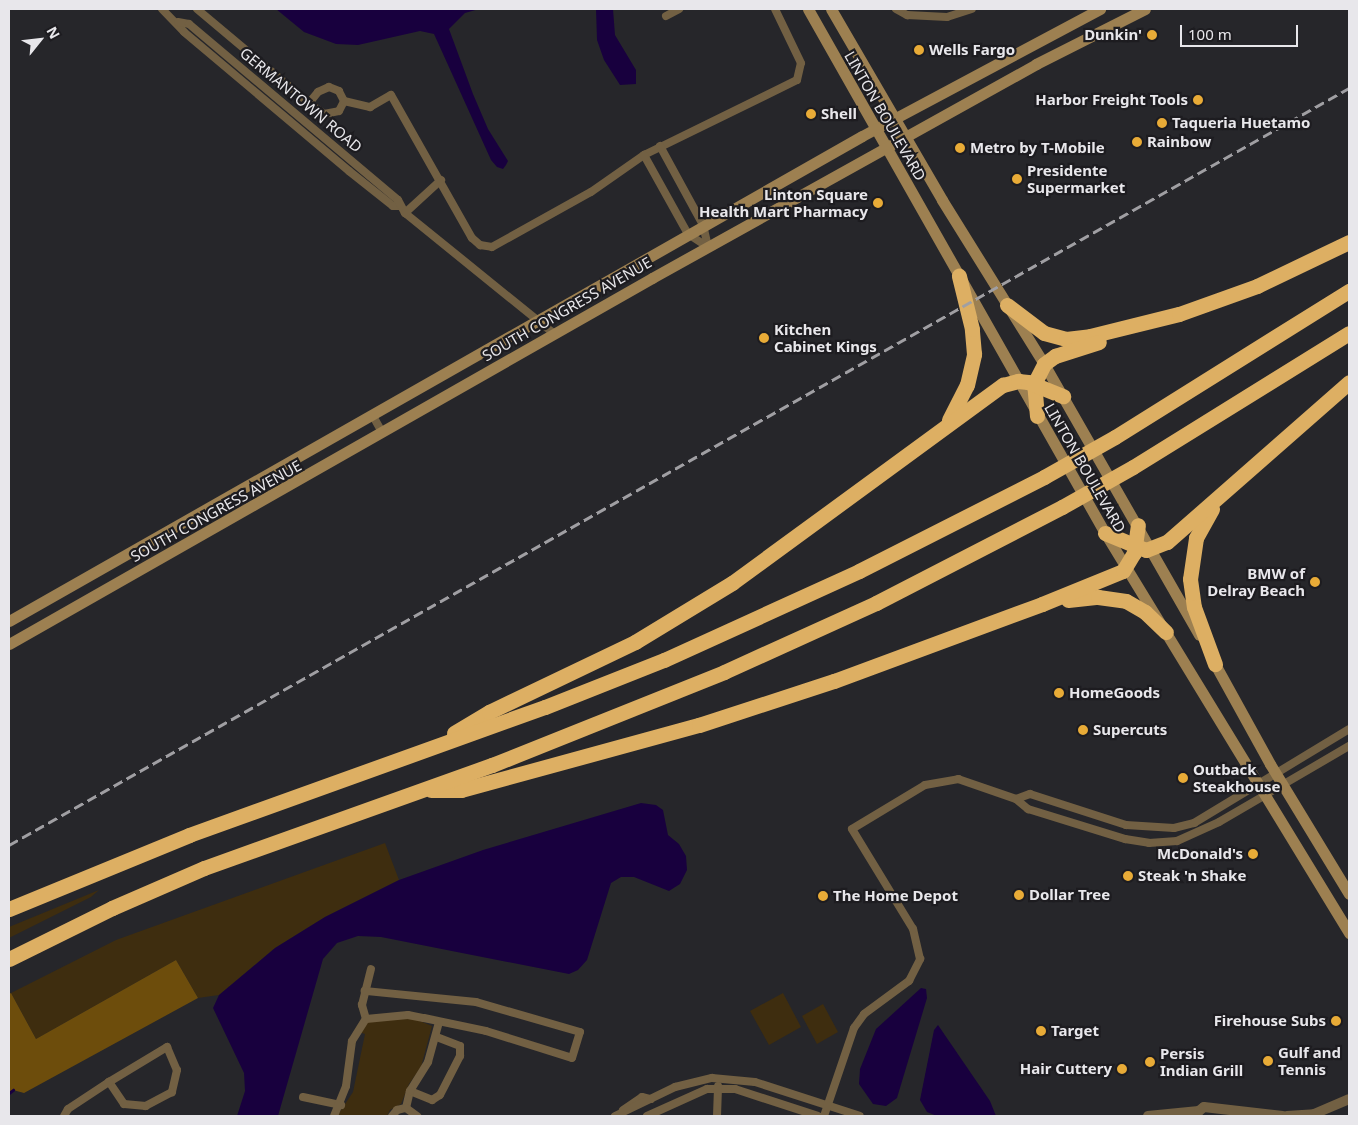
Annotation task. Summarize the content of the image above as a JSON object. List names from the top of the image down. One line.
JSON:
{"streets":{"main road":["LINTON BOULEVARD","SOUTH CONGRESS AVENUE"],"street":["GERMANTOWN ROAD"]},"crossings":[["GERMANTOWN ROAD","SOUTH CONGRESS AVENUE"],["LINTON BOULEVARD","SOUTH CONGRESS AVENUE"]],"places":["Dunkin'","Wells Fargo","Harbor Freight Tools","Shell","Taqueria Huetamo","Rainbow","Metro by T-Mobile","Presidente Supermarket","Linton Square Health Mart Pharmacy","Kitchen Cabinet Kings","BMW of Delray Beach","HomeGoods","Supercuts","Outback Steakhouse","McDonald's","Steak 'n Shake","Dollar Tree","The Home Depot","Firehouse Subs","Target","Gulf and Tennis","Persis Indian Grill","Hair Cuttery"],"scale_bar":"100 m","north":"top right"}
